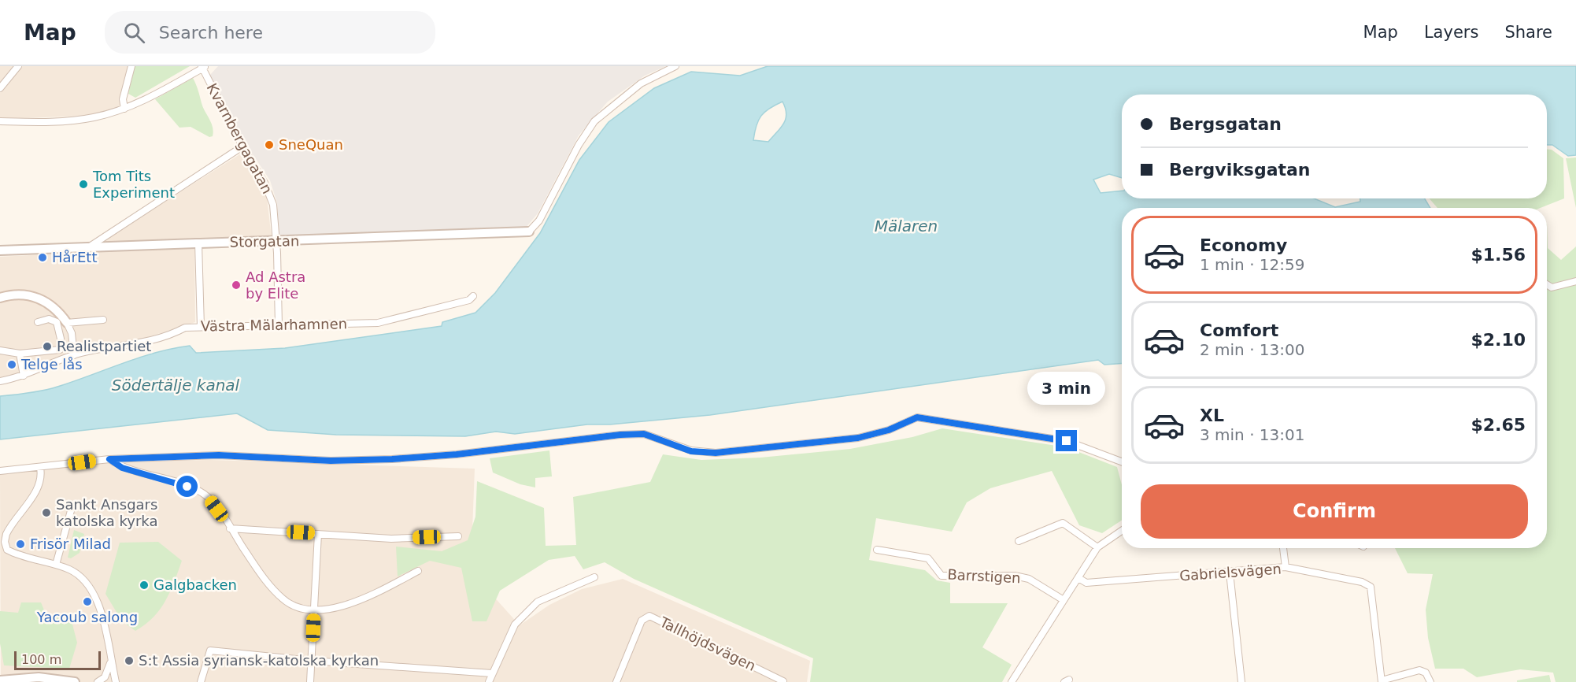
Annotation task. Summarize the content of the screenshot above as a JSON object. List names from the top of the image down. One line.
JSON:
{"streets":{"street":["Kvarnbergagatan","Storgatan","Västra Mälarhamnen","Gabrielsvägen","Barrstigen","Tallhöjdsvägen"]},"crossings":[["Kvarnbergagatan","Storgatan"],["Kvarnbergagatan","Västra Mälarhamnen"]],"water":["Mälaren","Södertälje kanal"],"places":["SneQuan","Tom Tits Experiment","HårEtt","Ad Astra by Elite","Realistpartiet","Telge lås","Sankt Ansgars katolska kyrka","Frisör Milad","Galgbacken","Yacoub salong","S:t Assia syriansk-katolska kyrkan"],"scale_bar":"100 m","page":{"header":"Map","search":"Search here","nav":["Map","Layers","Share"],"banner":["Bergsgatan","Bergviksgatan"],"list":[{"name":"Economy","note":"1 min · 12:59","value":"$1.56"},{"name":"Comfort","note":"2 min · 13:00","value":"$2.10"},{"name":"XL","note":"3 min · 13:01","value":"$2.65"}],"bubble":"3 min","buttons":"Confirm","scale":"100 m"}}
